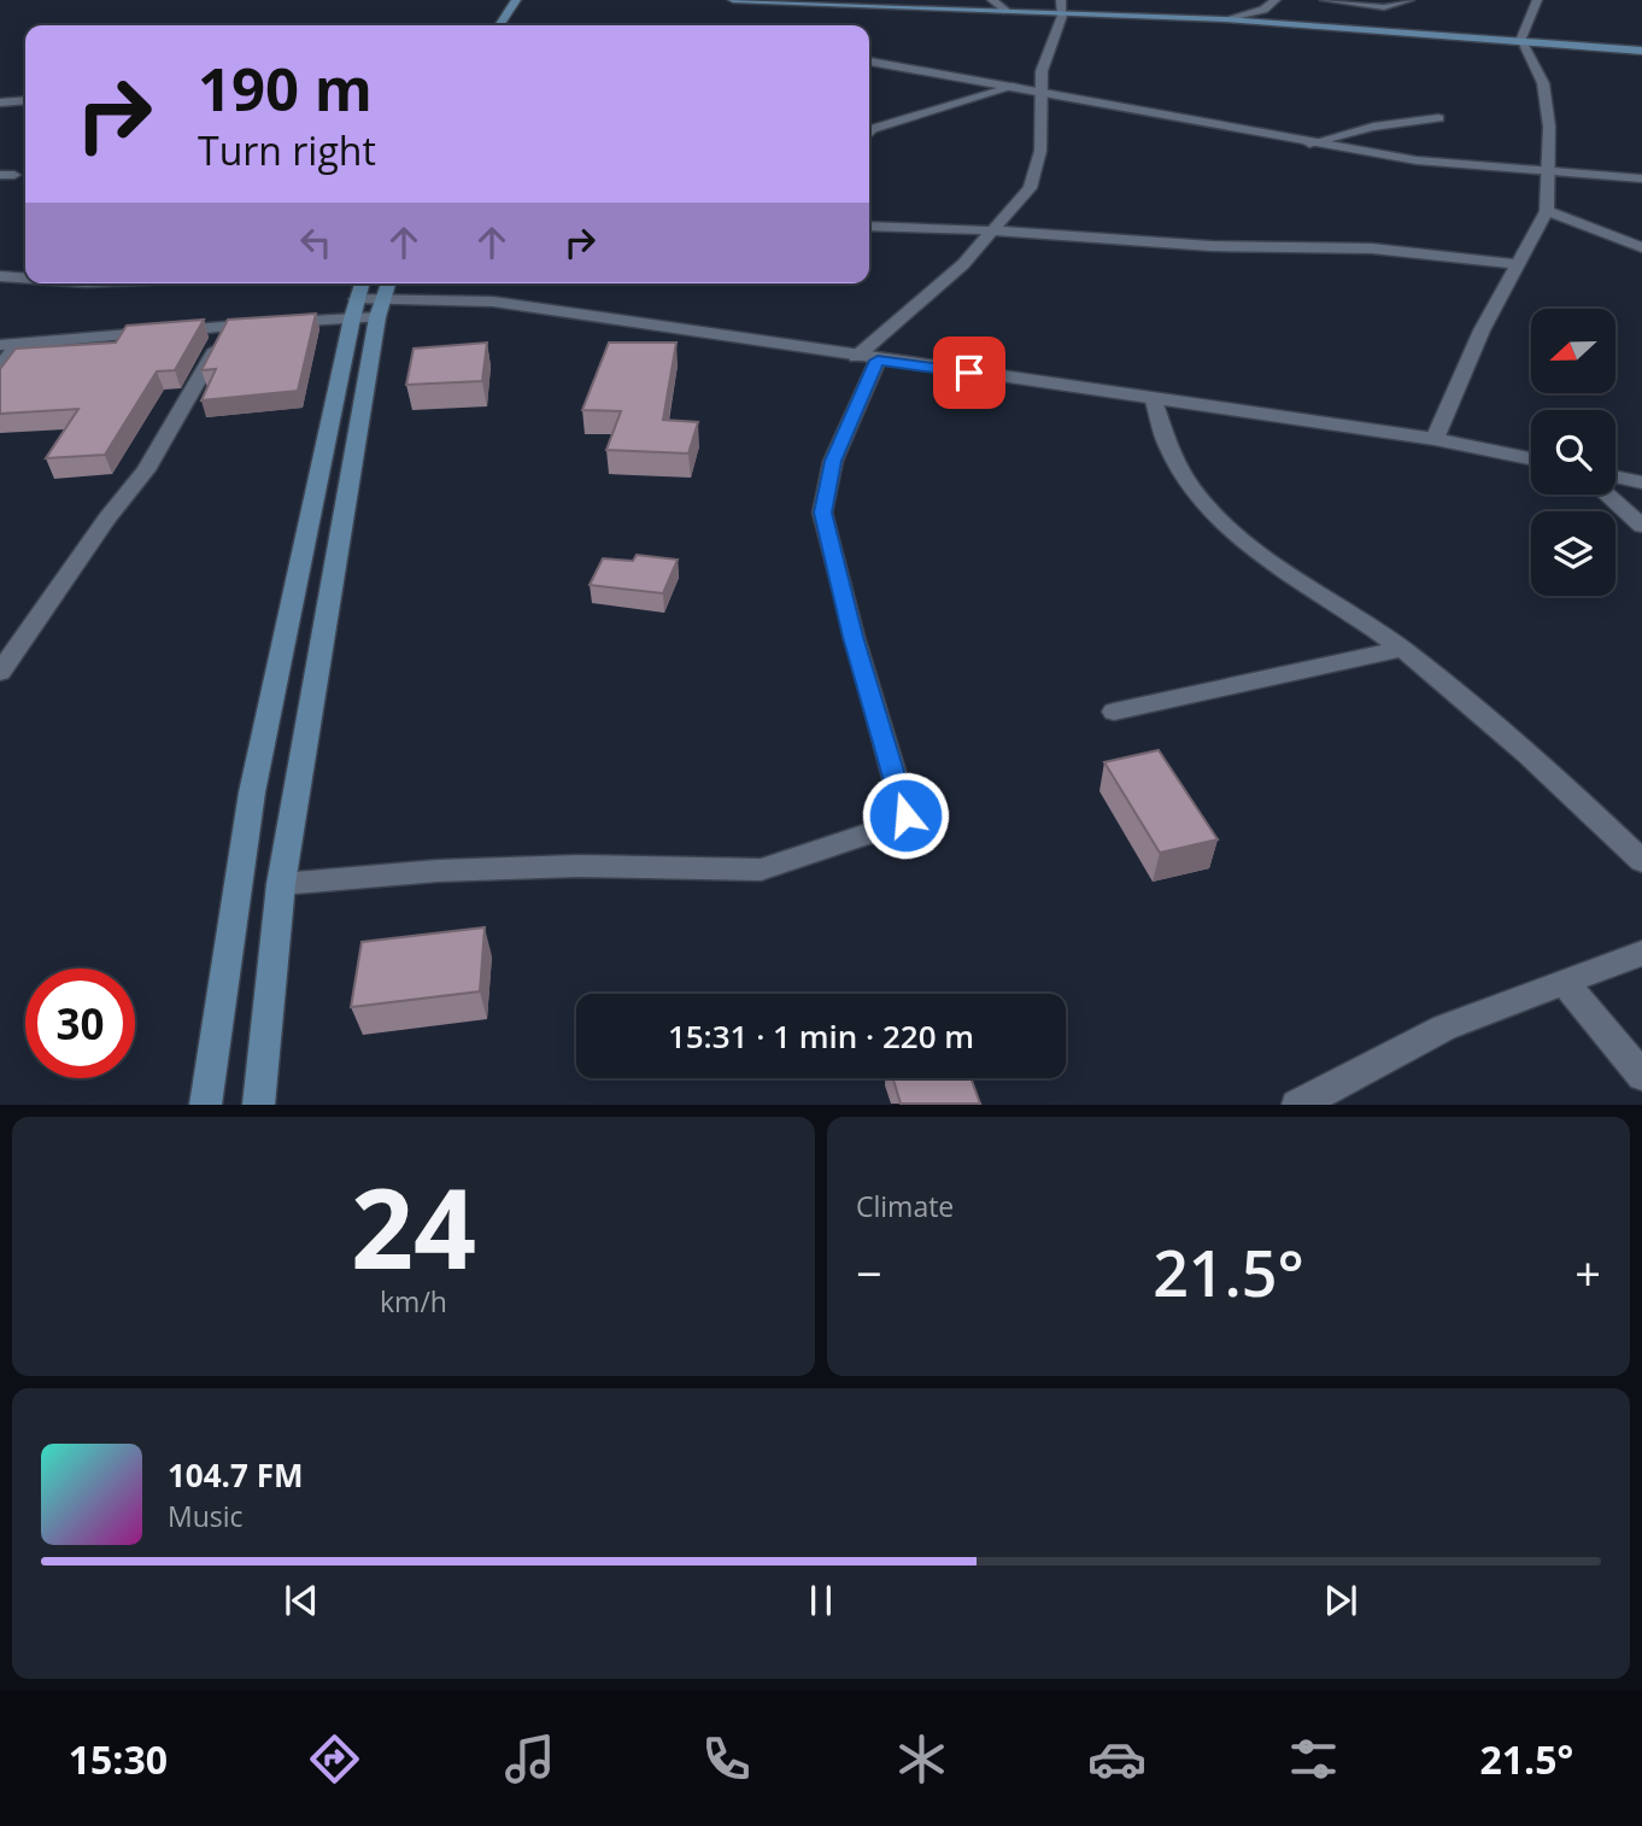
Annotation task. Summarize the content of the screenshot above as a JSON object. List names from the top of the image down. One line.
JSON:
{"north":"left","page":{"turn":["190 m","Turn right"],"limit":"30","trip":"15:31 · 1 min · 220 m","tile":[["24","km/h"],"Climate"],"heat":["−","21.5°","+"],"song":["104.7 FM","Music"],"tabs":["15:30","21.5°"]}}
